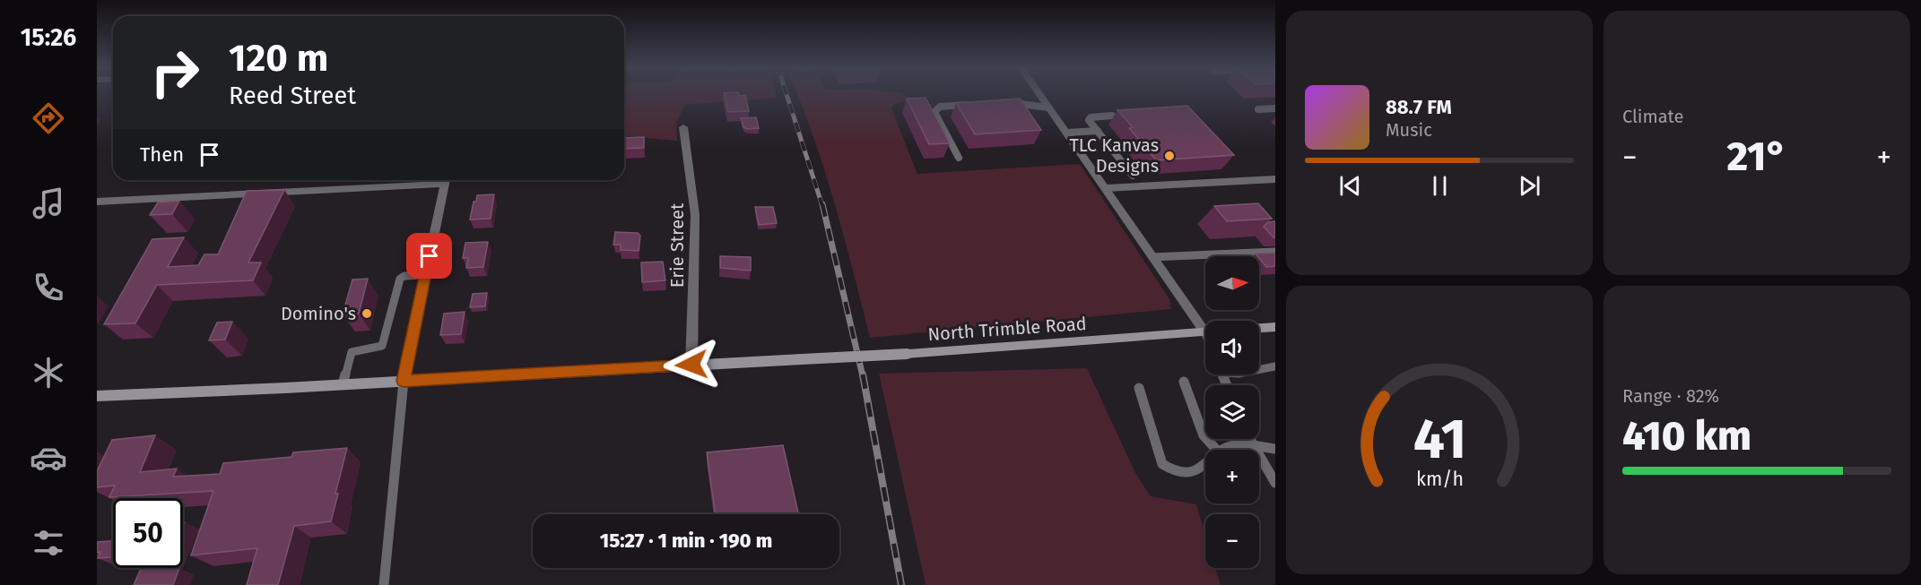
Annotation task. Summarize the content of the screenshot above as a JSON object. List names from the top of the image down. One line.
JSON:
{"streets":{"main road":["North Trimble Road"],"street":["Erie Street"]},"crossings":[["Erie Street","North Trimble Road"]],"places":["TLC Kanvas Designs","Domino's"],"north":"right","page":{"tabs":"15:26","tile":["Climate",["Range · 82%","410 km"]],"turn":["120 m","Reed Street"],"song":["88.7 FM","Music"],"then":"Then","heat":["−","21°","+"],"map_buttons":["+","−"],"limit":"50","trip":"15:27 · 1 min · 190 m","gauge":["41","km/h"]}}
